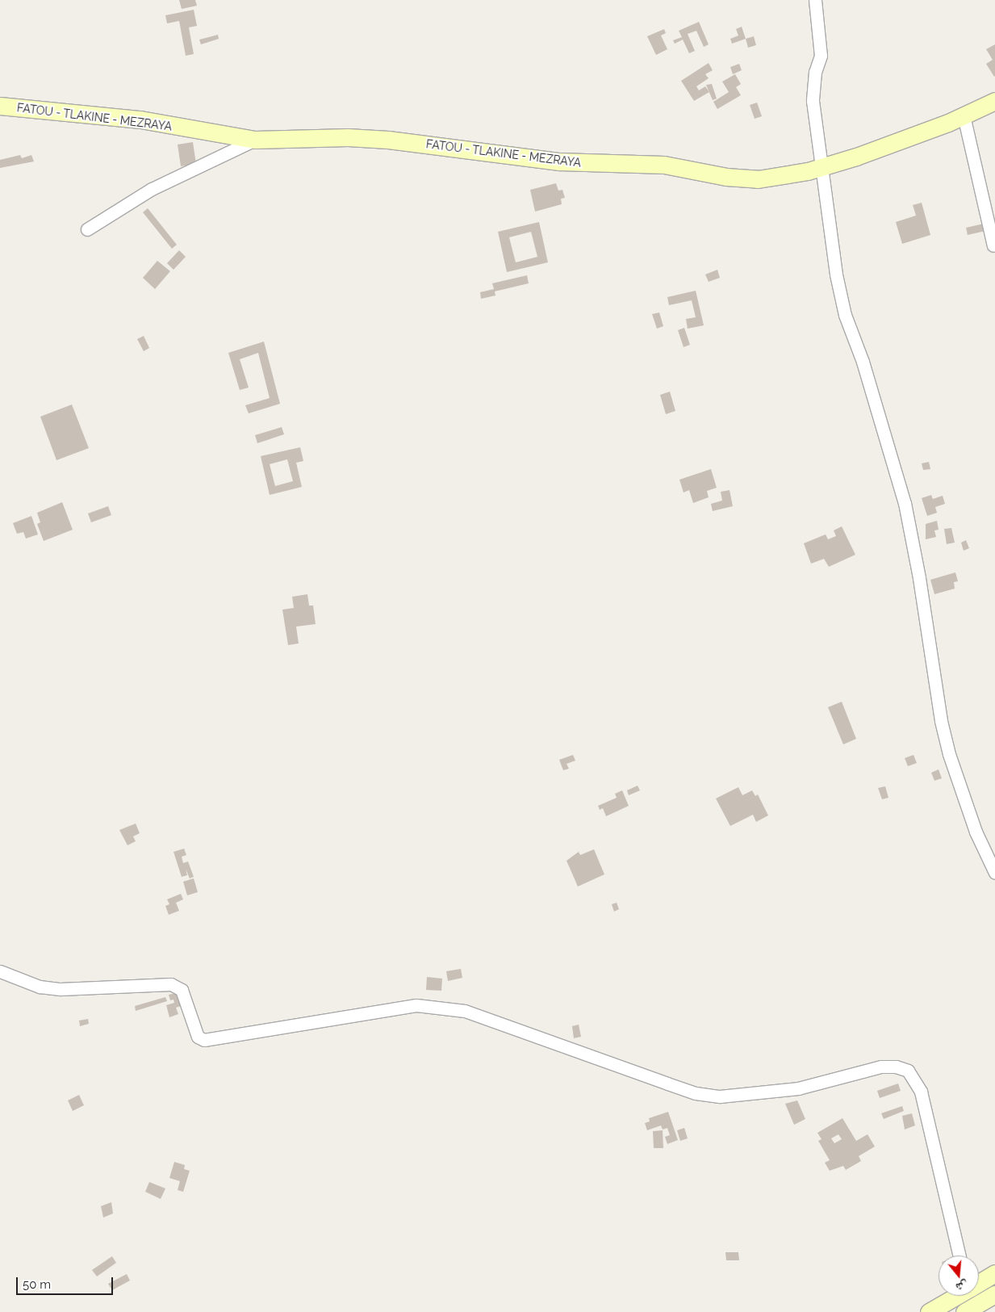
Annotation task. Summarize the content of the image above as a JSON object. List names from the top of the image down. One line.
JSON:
{"streets":{"street":["FATOU - TLAKINE - MEZRAYA"]},"scale_bar":"50 m","north":"bottom"}
